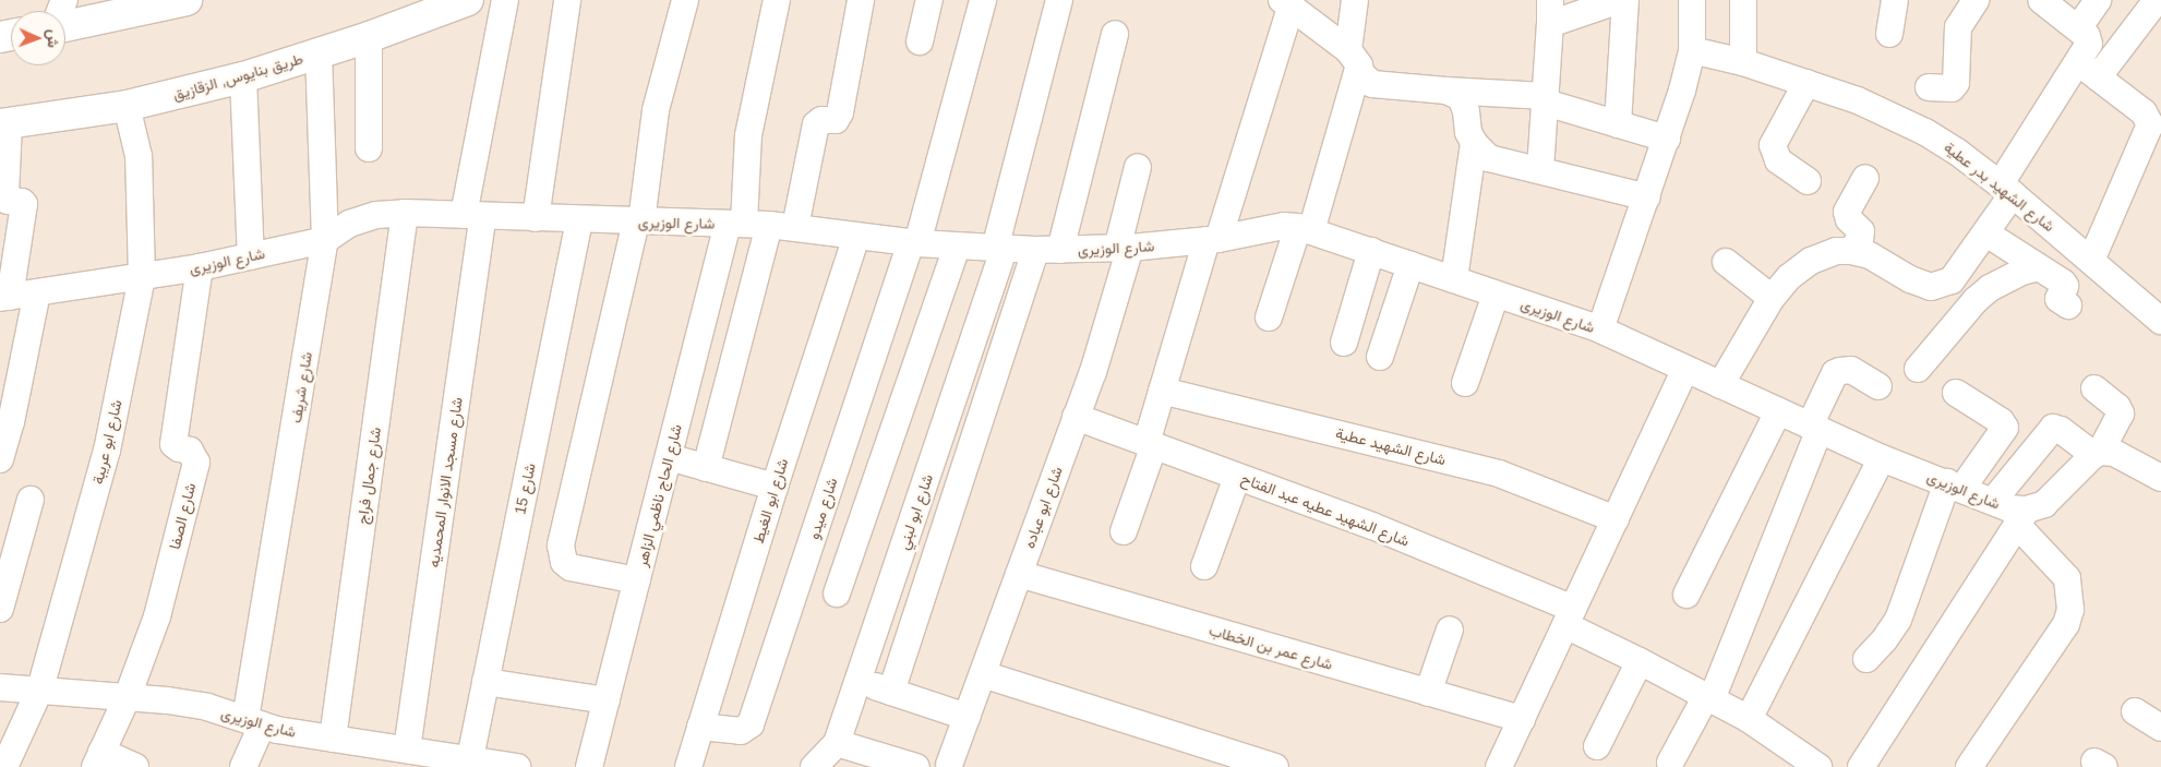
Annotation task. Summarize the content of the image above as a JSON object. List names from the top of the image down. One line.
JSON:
{"streets":{"main road":["طريق بنايوس, الزقازيق"],"street":["شارع الشهيد بدر عطية","شارع الوزيرى","شارع شريف","شارع ابو عريبة","شارع الشهيد عطية","شارع جمال فراج","شارع مسجد الانوار المحمديه","شارع 15","شارع الحاج ناظمي الزاهر","شارع ابو الغيط","شارع ابو عباده","شارع ميدو","شارع الشهيد عطيه عبد الفتاح","شارع ابو لبني","شارع الصفا","شارع عمر بن الخطاب"]},"crossings":[["طريق بنايوس, الزقازيق","شارع شريف"],["طريق بنايوس, الزقازيق","شارع ابو عريبة"],["شارع الوزيرى","شارع شريف"],["شارع الوزيرى","شارع ابو عريبة"],["شارع الوزيرى","شارع جمال فراج"],["شارع الوزيرى","شارع مسجد الانوار المحمديه"],["شارع الوزيرى","شارع 15"],["شارع الوزيرى","شارع الحاج ناظمي الزاهر"],["شارع الوزيرى","شارع ابو الغيط"],["شارع الوزيرى","شارع ابو عباده"],["شارع الوزيرى","شارع ميدو"],["شارع الوزيرى","شارع ابو لبني"],["شارع الوزيرى","شارع الصفا"],["شارع ابو الغيط","شارع ميدو"],["شارع ابو عباده","شارع الشهيد عطيه عبد الفتاح"],["شارع ابو عباده","شارع عمر بن الخطاب"]],"north":"right"}
